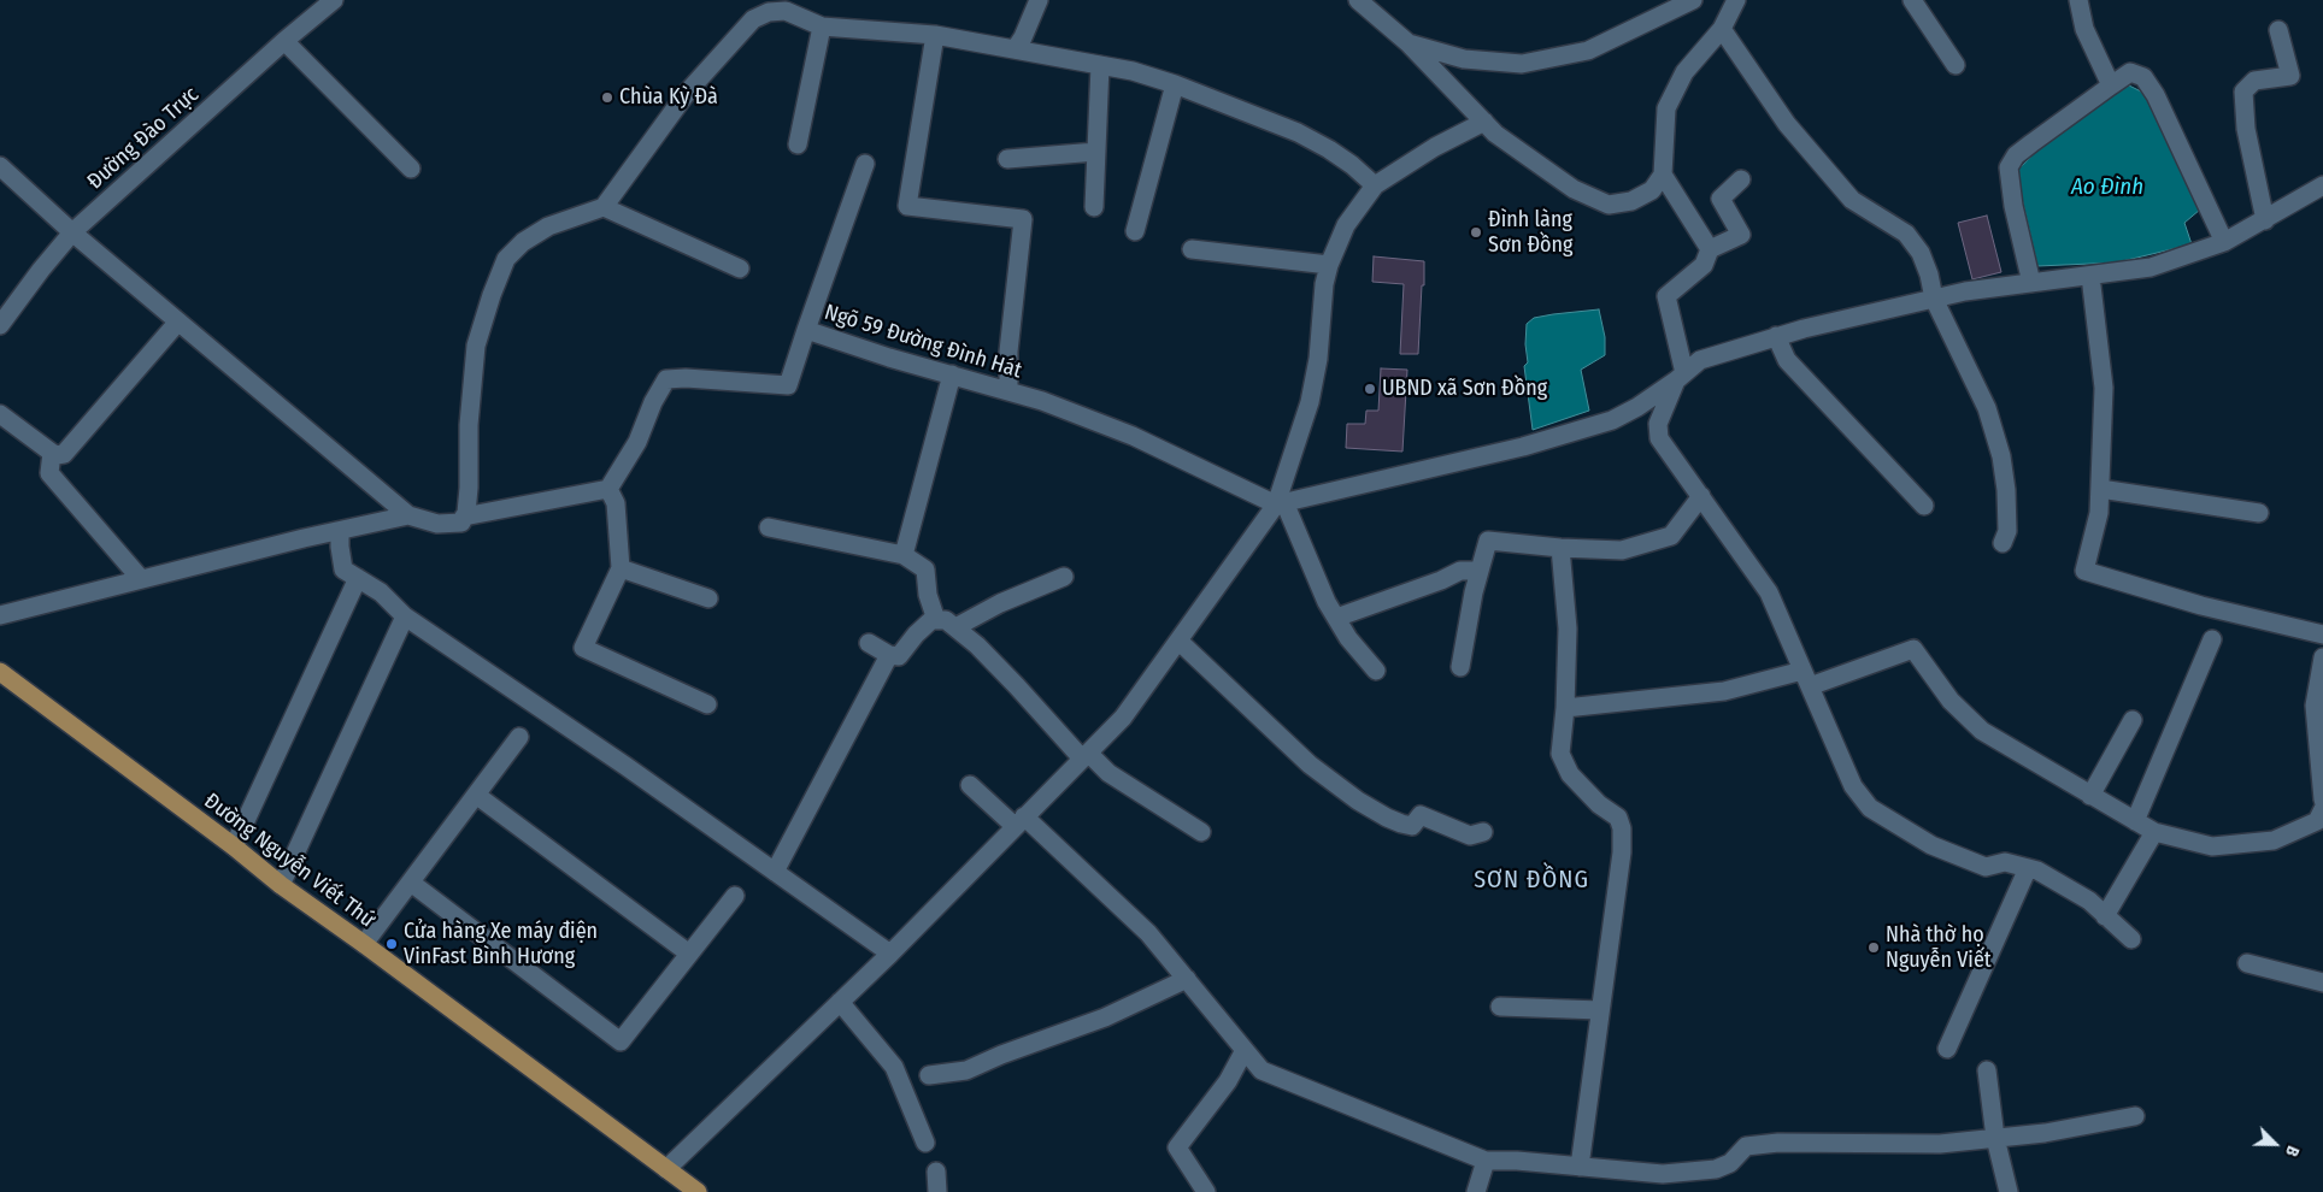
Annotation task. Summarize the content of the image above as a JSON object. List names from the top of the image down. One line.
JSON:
{"streets":{"main road":["Đường Nguyễn Viết Thứ"],"street":["Đường Đào Trực","Ngõ 59 Đường Đình Hát"]},"districts":["SƠN ĐỒNG"],"water":["Ao Đình"],"places":["Chùa Kỳ Đà","Đình làng Sơn Đồng","UBND xã Sơn Đồng","Cửa hàng Xe máy điện VinFast Bình Hương","Nhà thờ họ Nguyễn Viết"],"north":"bottom right"}
